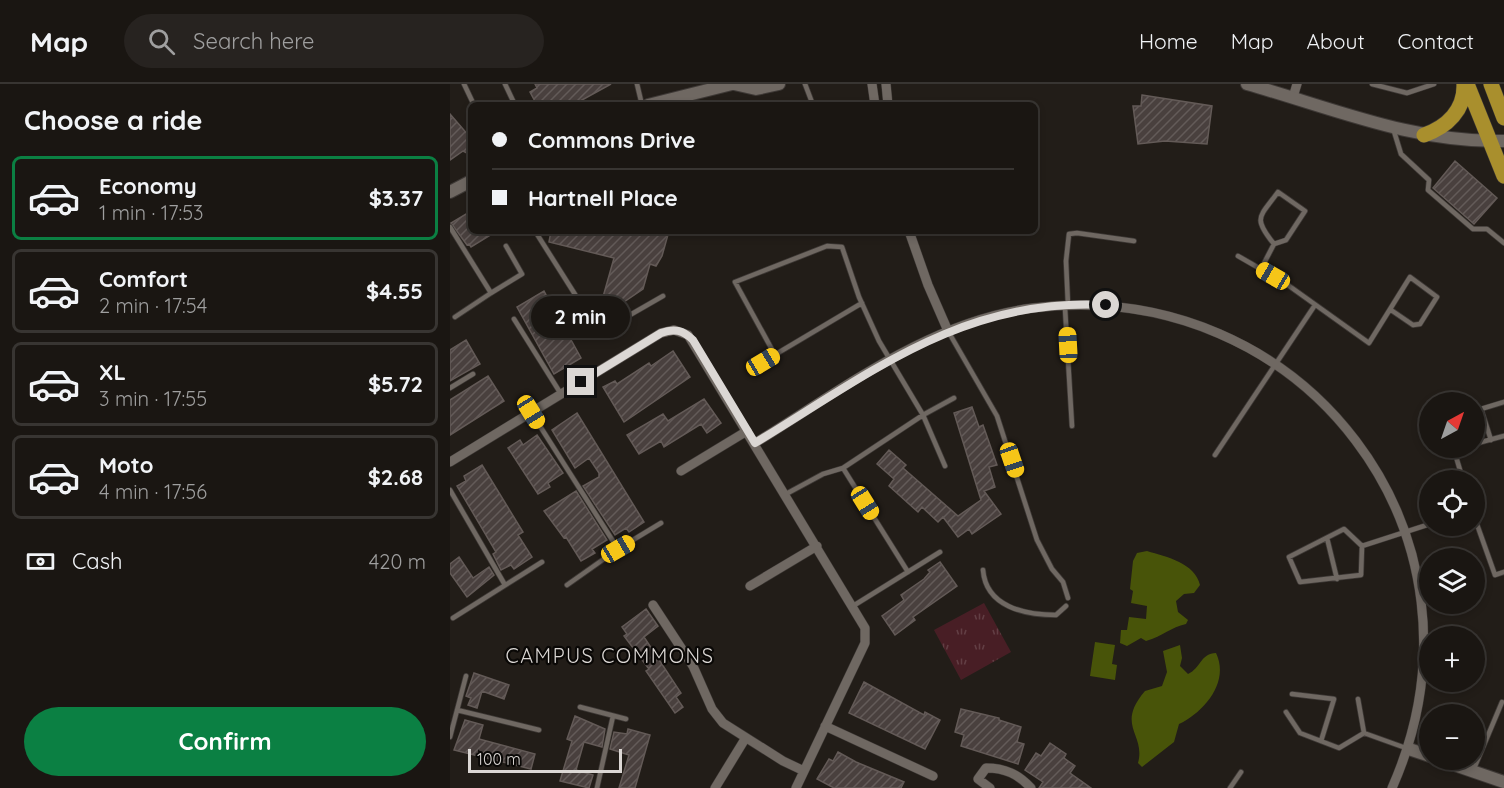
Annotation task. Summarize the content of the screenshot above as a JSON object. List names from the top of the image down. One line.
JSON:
{"districts":["CAMPUS COMMONS"],"scale_bar":"100 m","north":"top right","page":{"header":"Map","search":"Search here","nav":["Home","Map","About","Contact"],"heading":"Choose a ride","banner":["Commons Drive","Hartnell Place"],"list":[{"name":"Economy","note":"1 min · 17:53","value":"$3.37"},{"name":"Comfort","note":"2 min · 17:54","value":"$4.55"},{"name":"XL","note":"3 min · 17:55","value":"$5.72"},{"name":"Moto","note":"4 min · 17:56","value":"$2.68"}],"bubble":"2 min","map_buttons":["+","−"],"pay":["Cash","420 m"],"buttons":"Confirm","scale":"100 m"}}
